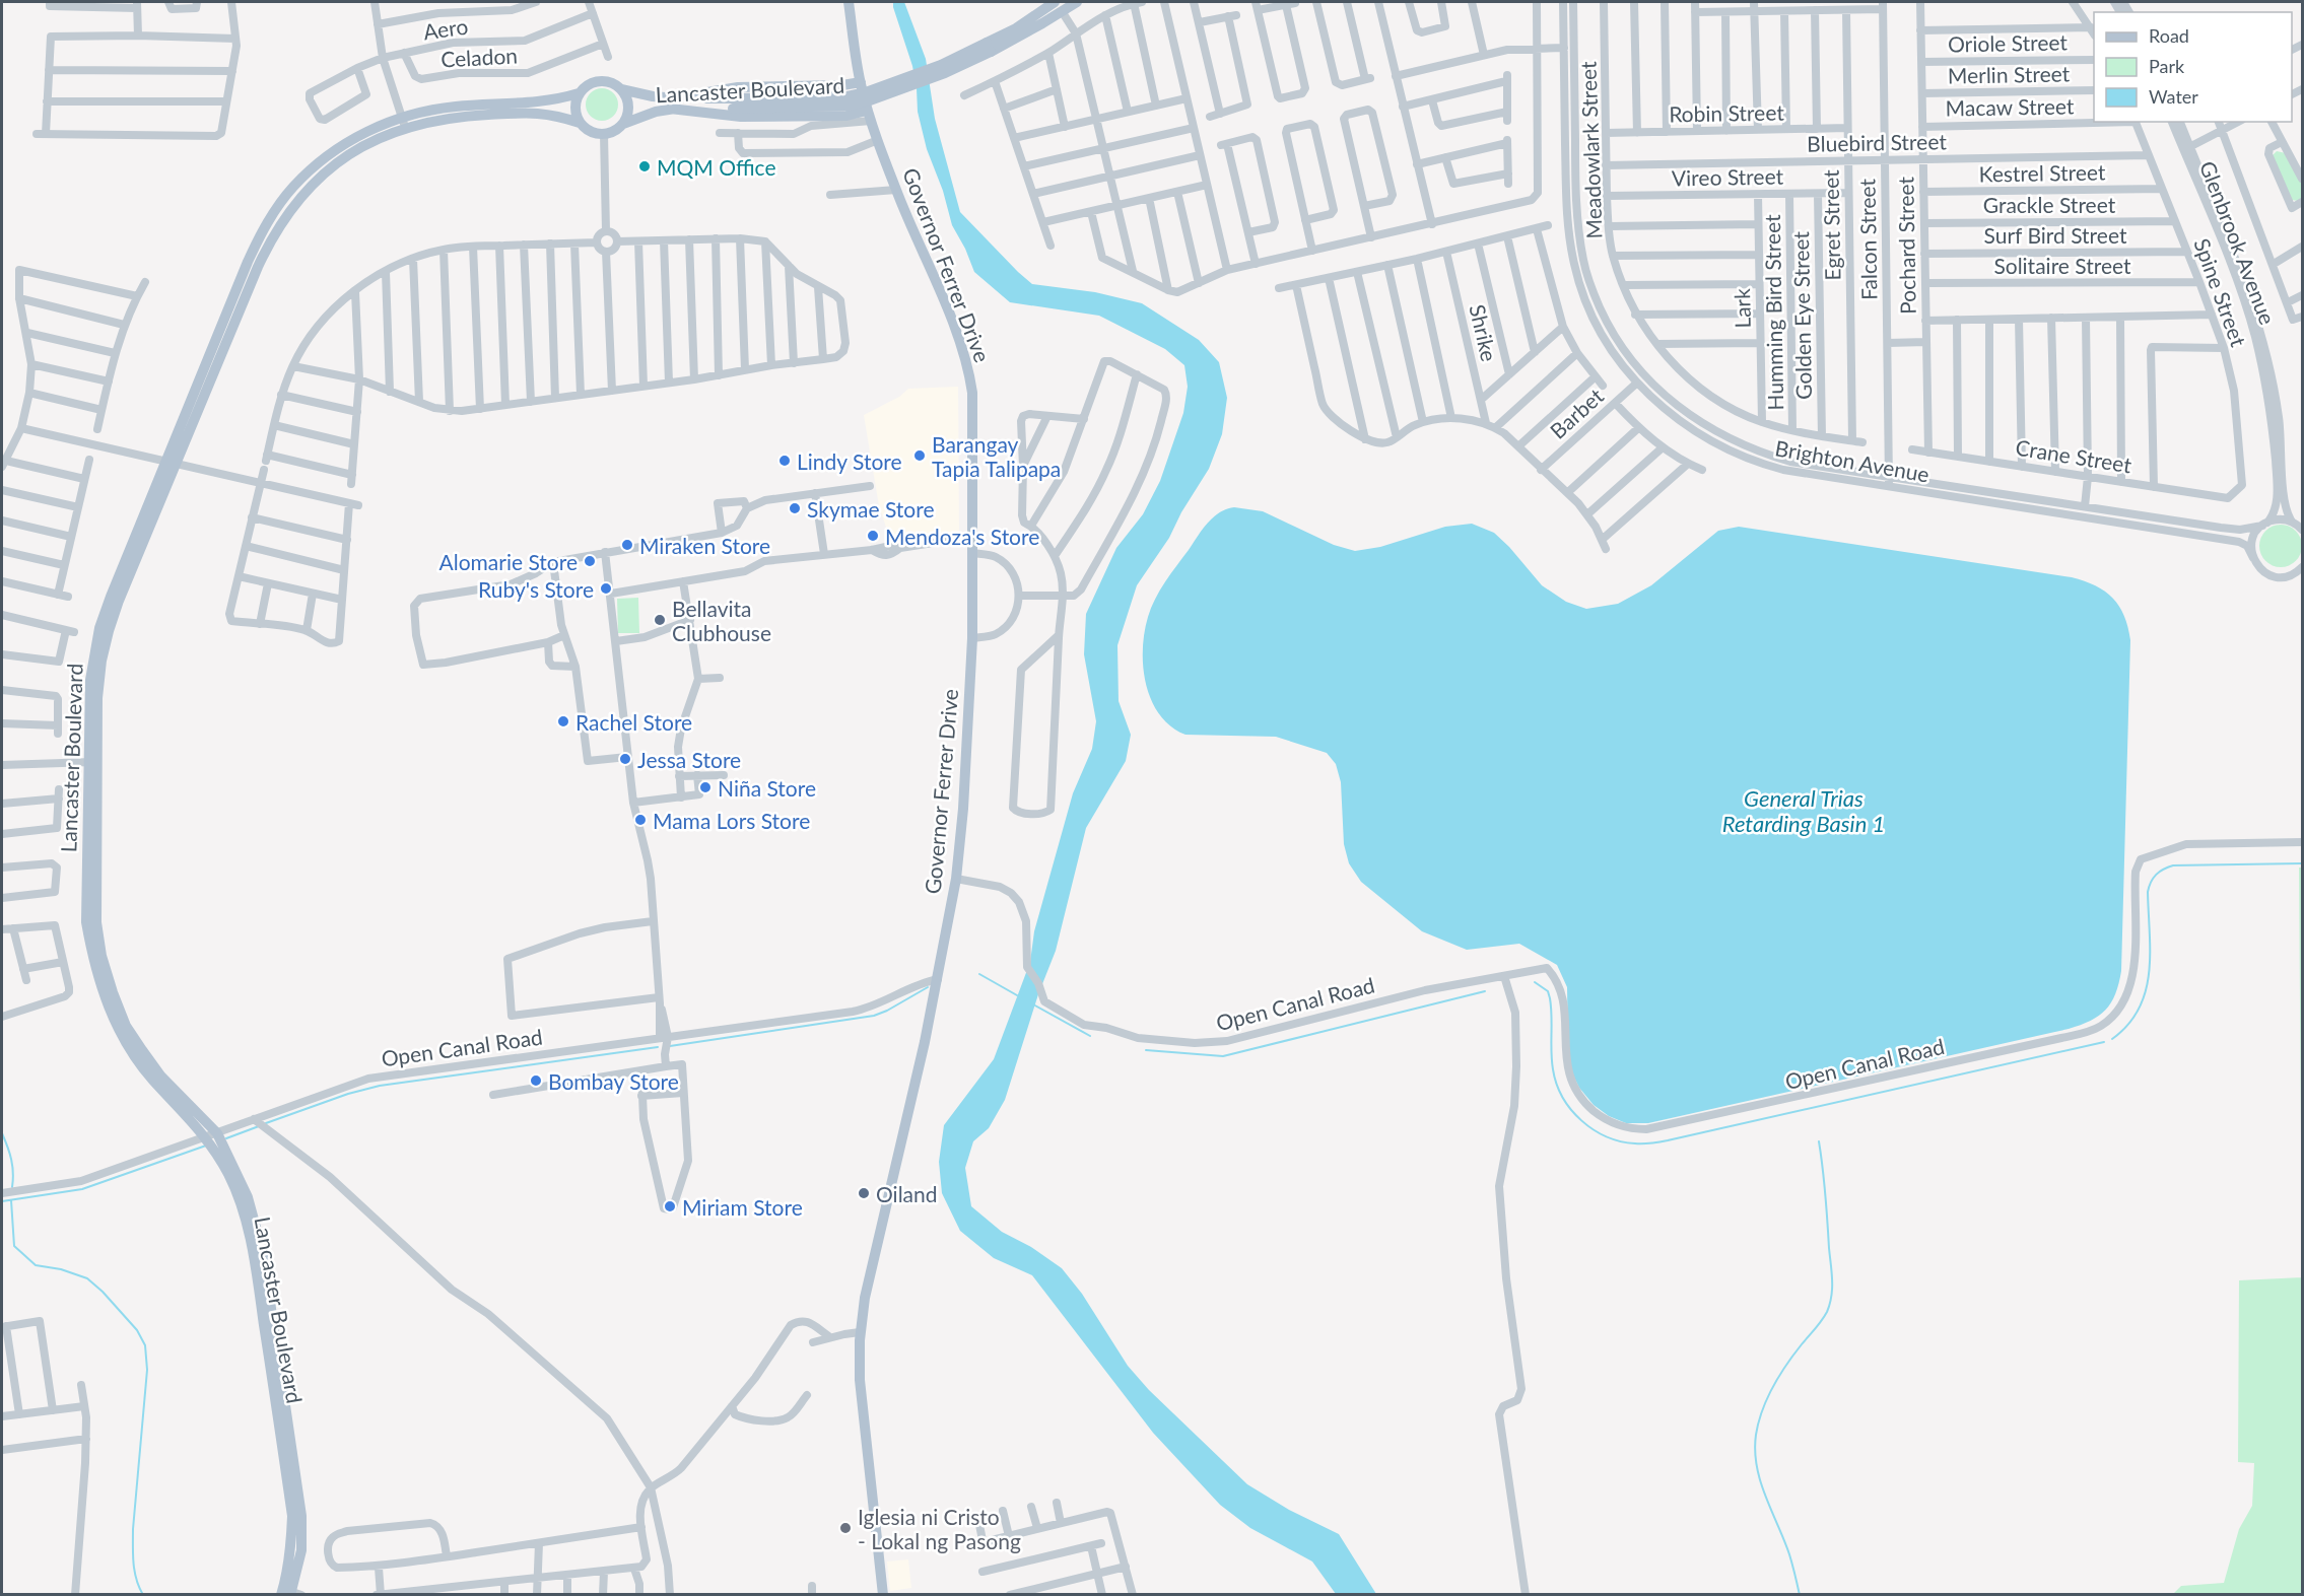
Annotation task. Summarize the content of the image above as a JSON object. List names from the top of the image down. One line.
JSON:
{"streets":{"main road":["Lancaster Boulevard","Governor Ferrer Drive"],"street":["Aero","Oriole Street","Celadon","Merlin Street","Macaw Street","Robin Street","Bluebird Street","Meadowlark Street","Kestrel Street","Vireo Street","Grackle Street","Egret Street","Surf Bird Street","Falcon Street","Glenbrook Avenue","Pochard Street","Solitaire Street","Spine Street","Lark","Humming Bird Street","Golden Eye Street","Shrike","Barbet","Crane Street","Brighton Avenue","Open Canal Road"]},"crossings":[["Aero","Celadon"],["Oriole Street","Pochard Street"],["Merlin Street","Pochard Street"],["Lancaster Boulevard","Open Canal Road"],["Macaw Street","Pochard Street"],["Robin Street","Meadowlark Street"],["Robin Street","Egret Street"],["Bluebird Street","Meadowlark Street"],["Bluebird Street","Egret Street"],["Bluebird Street","Falcon Street"],["Bluebird Street","Pochard Street"],["Bluebird Street","Spine Street"],["Meadowlark Street","Vireo Street"],["Meadowlark Street","Egret Street"],["Meadowlark Street","Lark"],["Meadowlark Street","Humming Bird Street"],["Meadowlark Street","Golden Eye Street"],["Kestrel Street","Pochard Street"],["Kestrel Street","Spine Street"],["Vireo Street","Egret Street"],["Vireo Street","Lark"],["Vireo Street","Humming Bird Street"],["Vireo Street","Golden Eye Street"],["Grackle Street","Pochard Street"],["Grackle Street","Spine Street"],["Surf Bird Street","Pochard Street"],["Surf Bird Street","Spine Street"],["Falcon Street","Brighton Avenue"],["Glenbrook Avenue","Brighton Avenue"],["Pochard Street","Solitaire Street"],["Pochard Street","Crane Street"],["Governor Ferrer Drive","Open Canal Road"],["Solitaire Street","Spine Street"],["Spine Street","Crane Street"],["Barbet","Brighton Avenue"]],"water":["General Trias Retarding Basin 1"],"places":["MQM Office","Barangay Tapia Talipapa","Lindy Store","Skymae Store","Mendoza's Store","Miraken Store","Alomarie Store","Ruby's Store","Bellavita Clubhouse","Rachel Store","Jessa Store","Niña Store","Mama Lors Store","Bombay Store","Oiland","Miriam Store","Iglesia ni Cristo - Lokal ng Pasong"],"legend":["Road","Park","Water"]}
